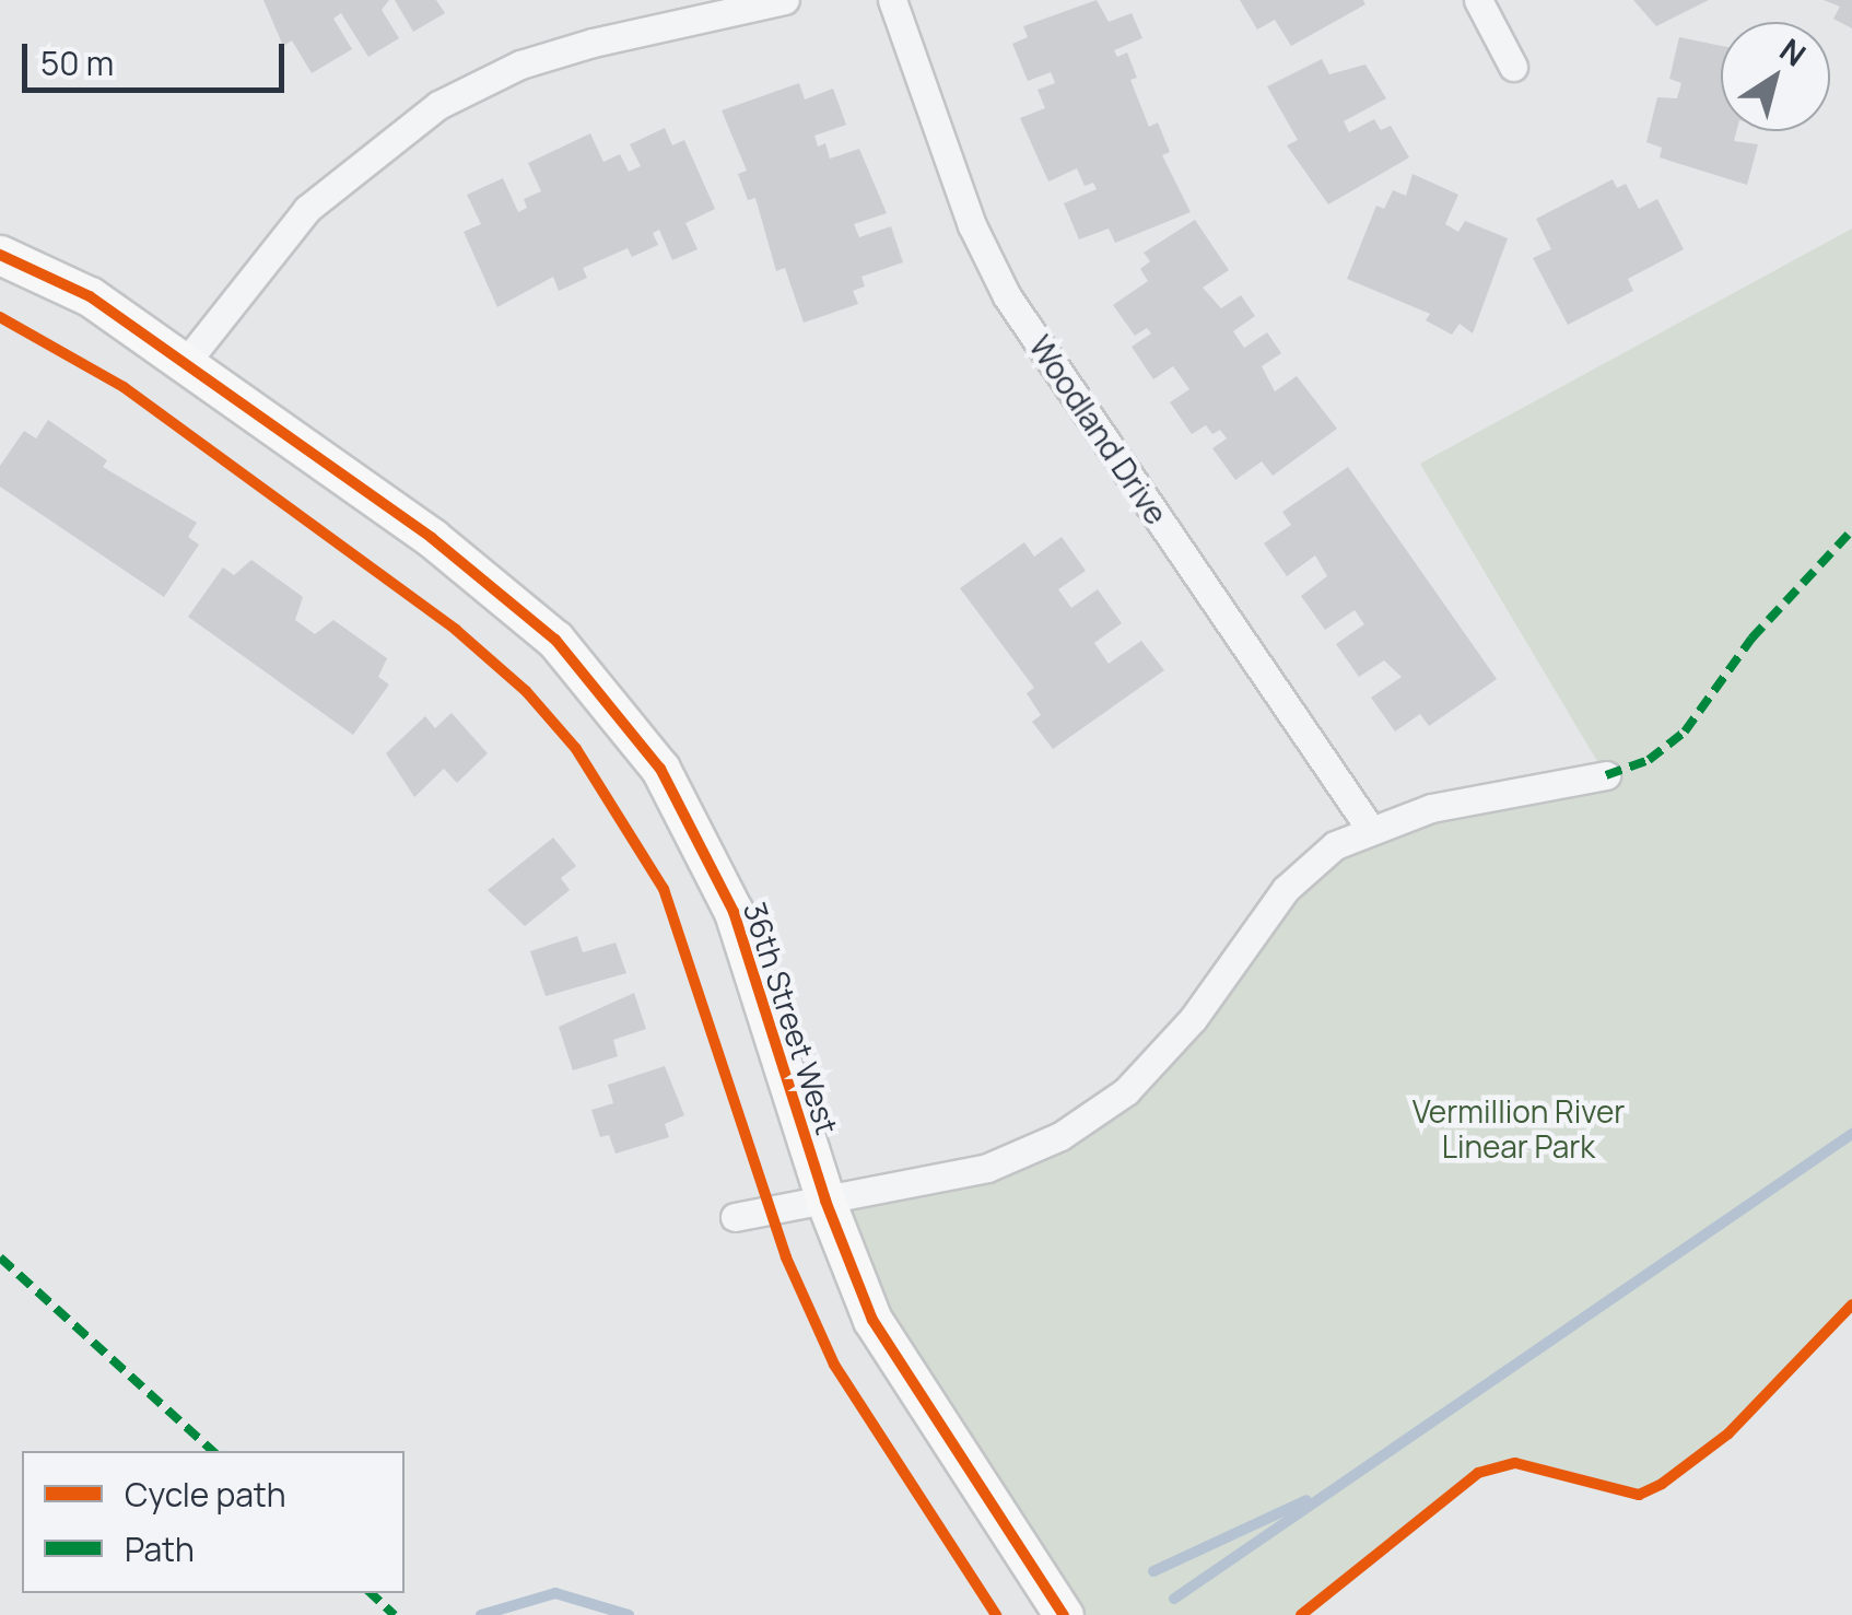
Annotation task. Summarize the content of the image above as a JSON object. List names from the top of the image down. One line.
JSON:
{"streets":{"street":["Woodland Drive","36th Street West"]},"parks":["Vermillion River Linear Park"],"legend":["Cycle path","Path"],"scale_bar":"50 m","north":"top right"}
